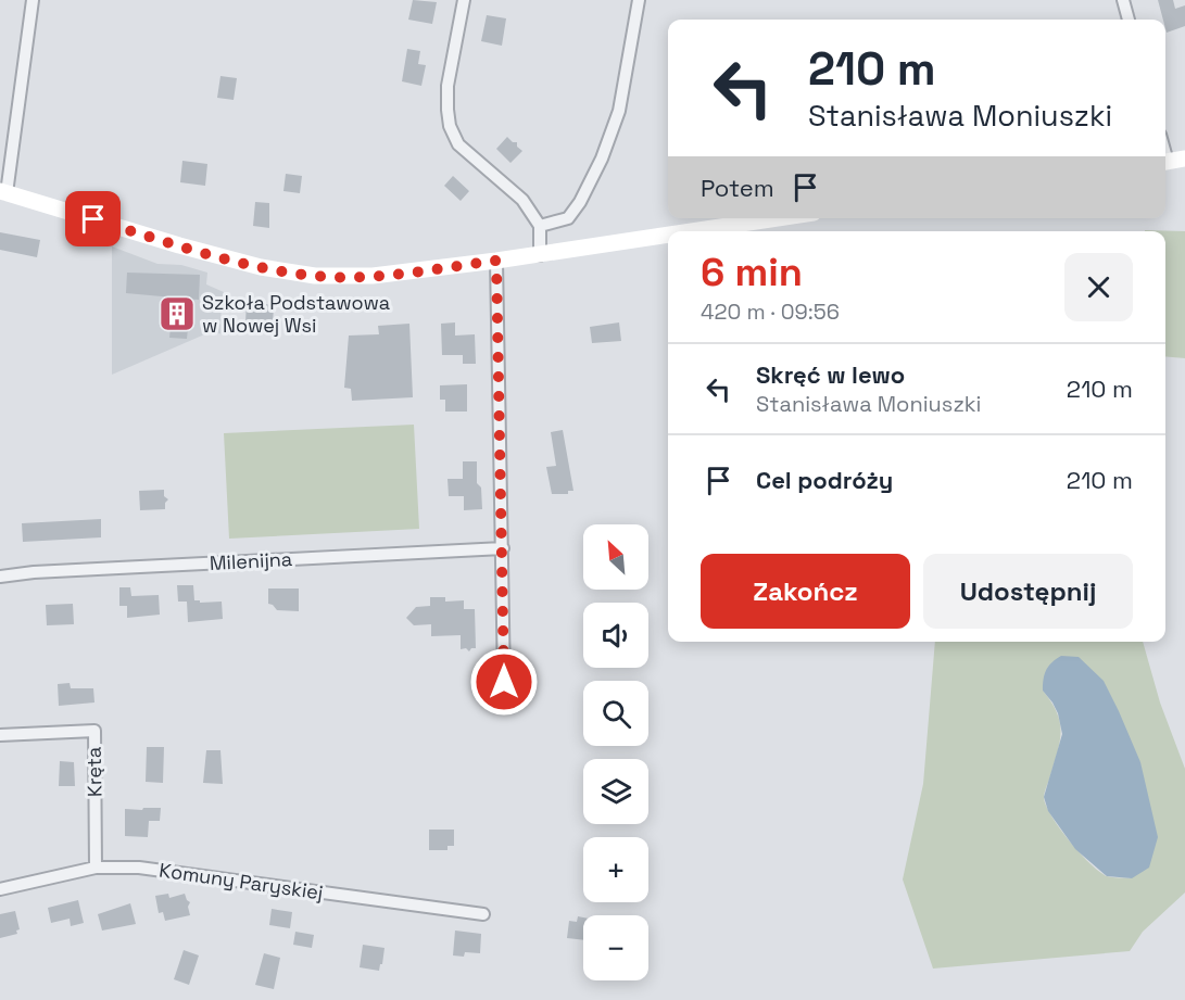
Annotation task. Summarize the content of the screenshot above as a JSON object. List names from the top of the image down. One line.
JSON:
{"streets":{"street":["Milenijna","Kręta","Komuny Paryskiej"]},"crossings":[["Kręta","Komuny Paryskiej"]],"places":{"building":["Szkoła Podstawowa w Nowej Wsi"]},"north":"top left","page":{"turn":["210 m","Stanisława Moniuszki"],"then":"Potem","heading":["6 min","420 m · 09:56"],"list":[{"name":"Skręć w lewo","note":"Stanisława Moniuszki","value":"210 m"},{"name":"Cel podróży","value":"210 m"}],"map_buttons":["+","−"],"buttons":["Zakończ","Udostępnij"]}}
